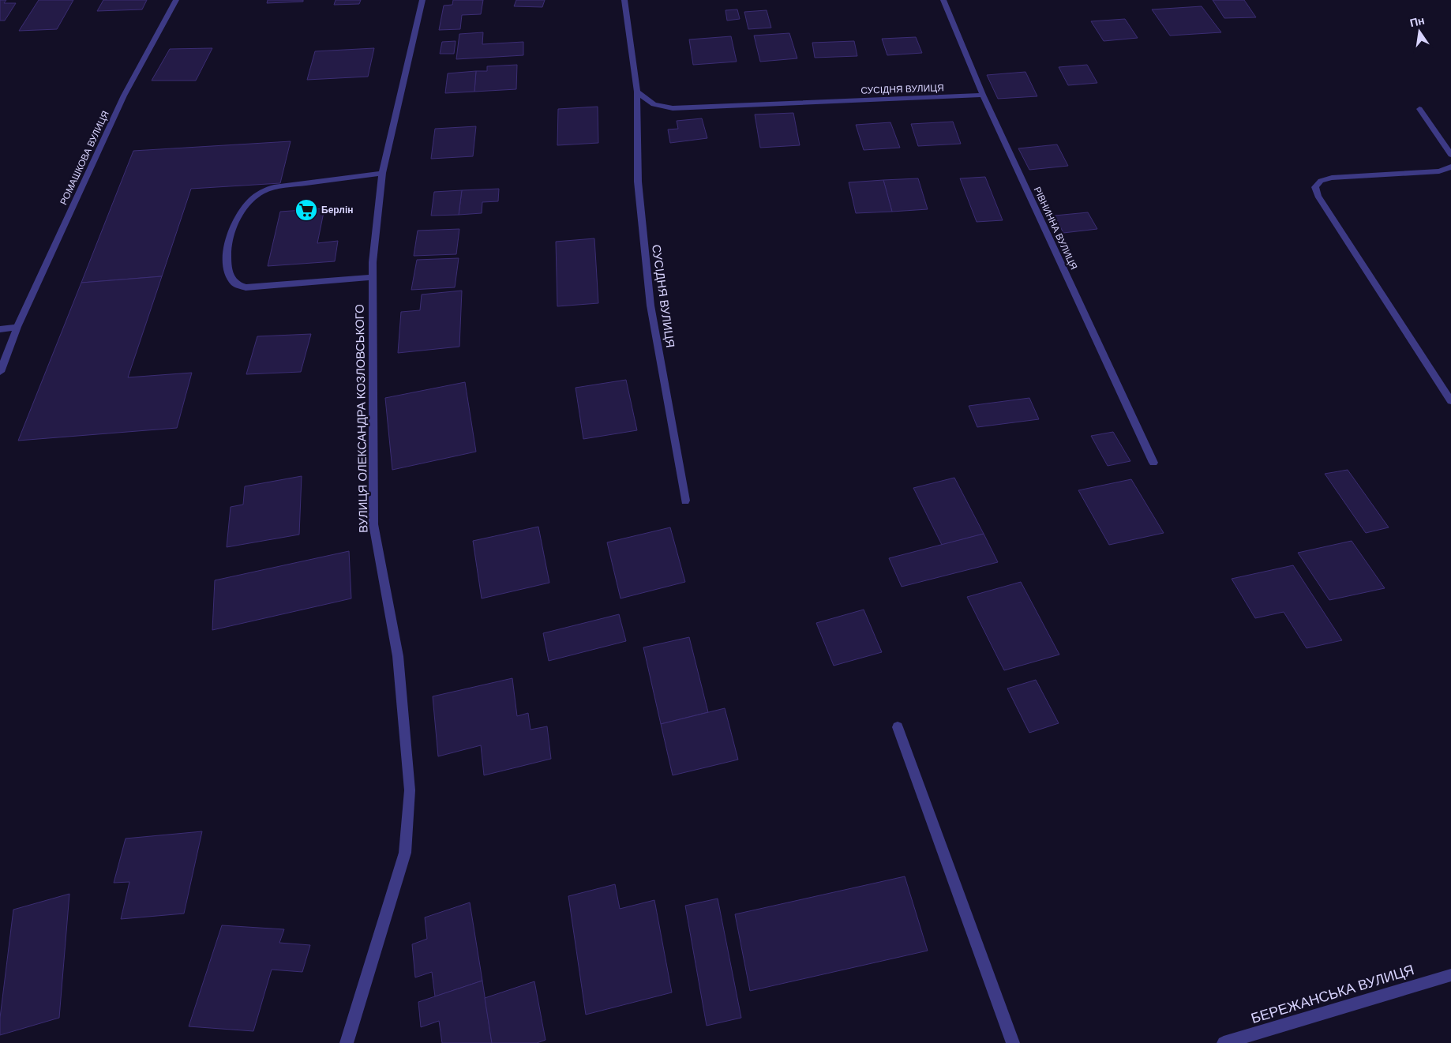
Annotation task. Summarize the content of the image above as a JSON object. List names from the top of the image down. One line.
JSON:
{"streets":{"street":["СУСІДНЯ ВУЛИЦЯ","РОМАШКОВА ВУЛИЦЯ","РІВНИННА ВУЛИЦЯ","ВУЛИЦЯ ОЛЕКСАНДРА КОЗЛОВСЬКОГО","БЕРЕЖАНСЬКА ВУЛИЦЯ"]},"crossings":[["СУСІДНЯ ВУЛИЦЯ","РІВНИННА ВУЛИЦЯ"]],"places":{"supermarket":["Берлін"]},"north":"top"}
